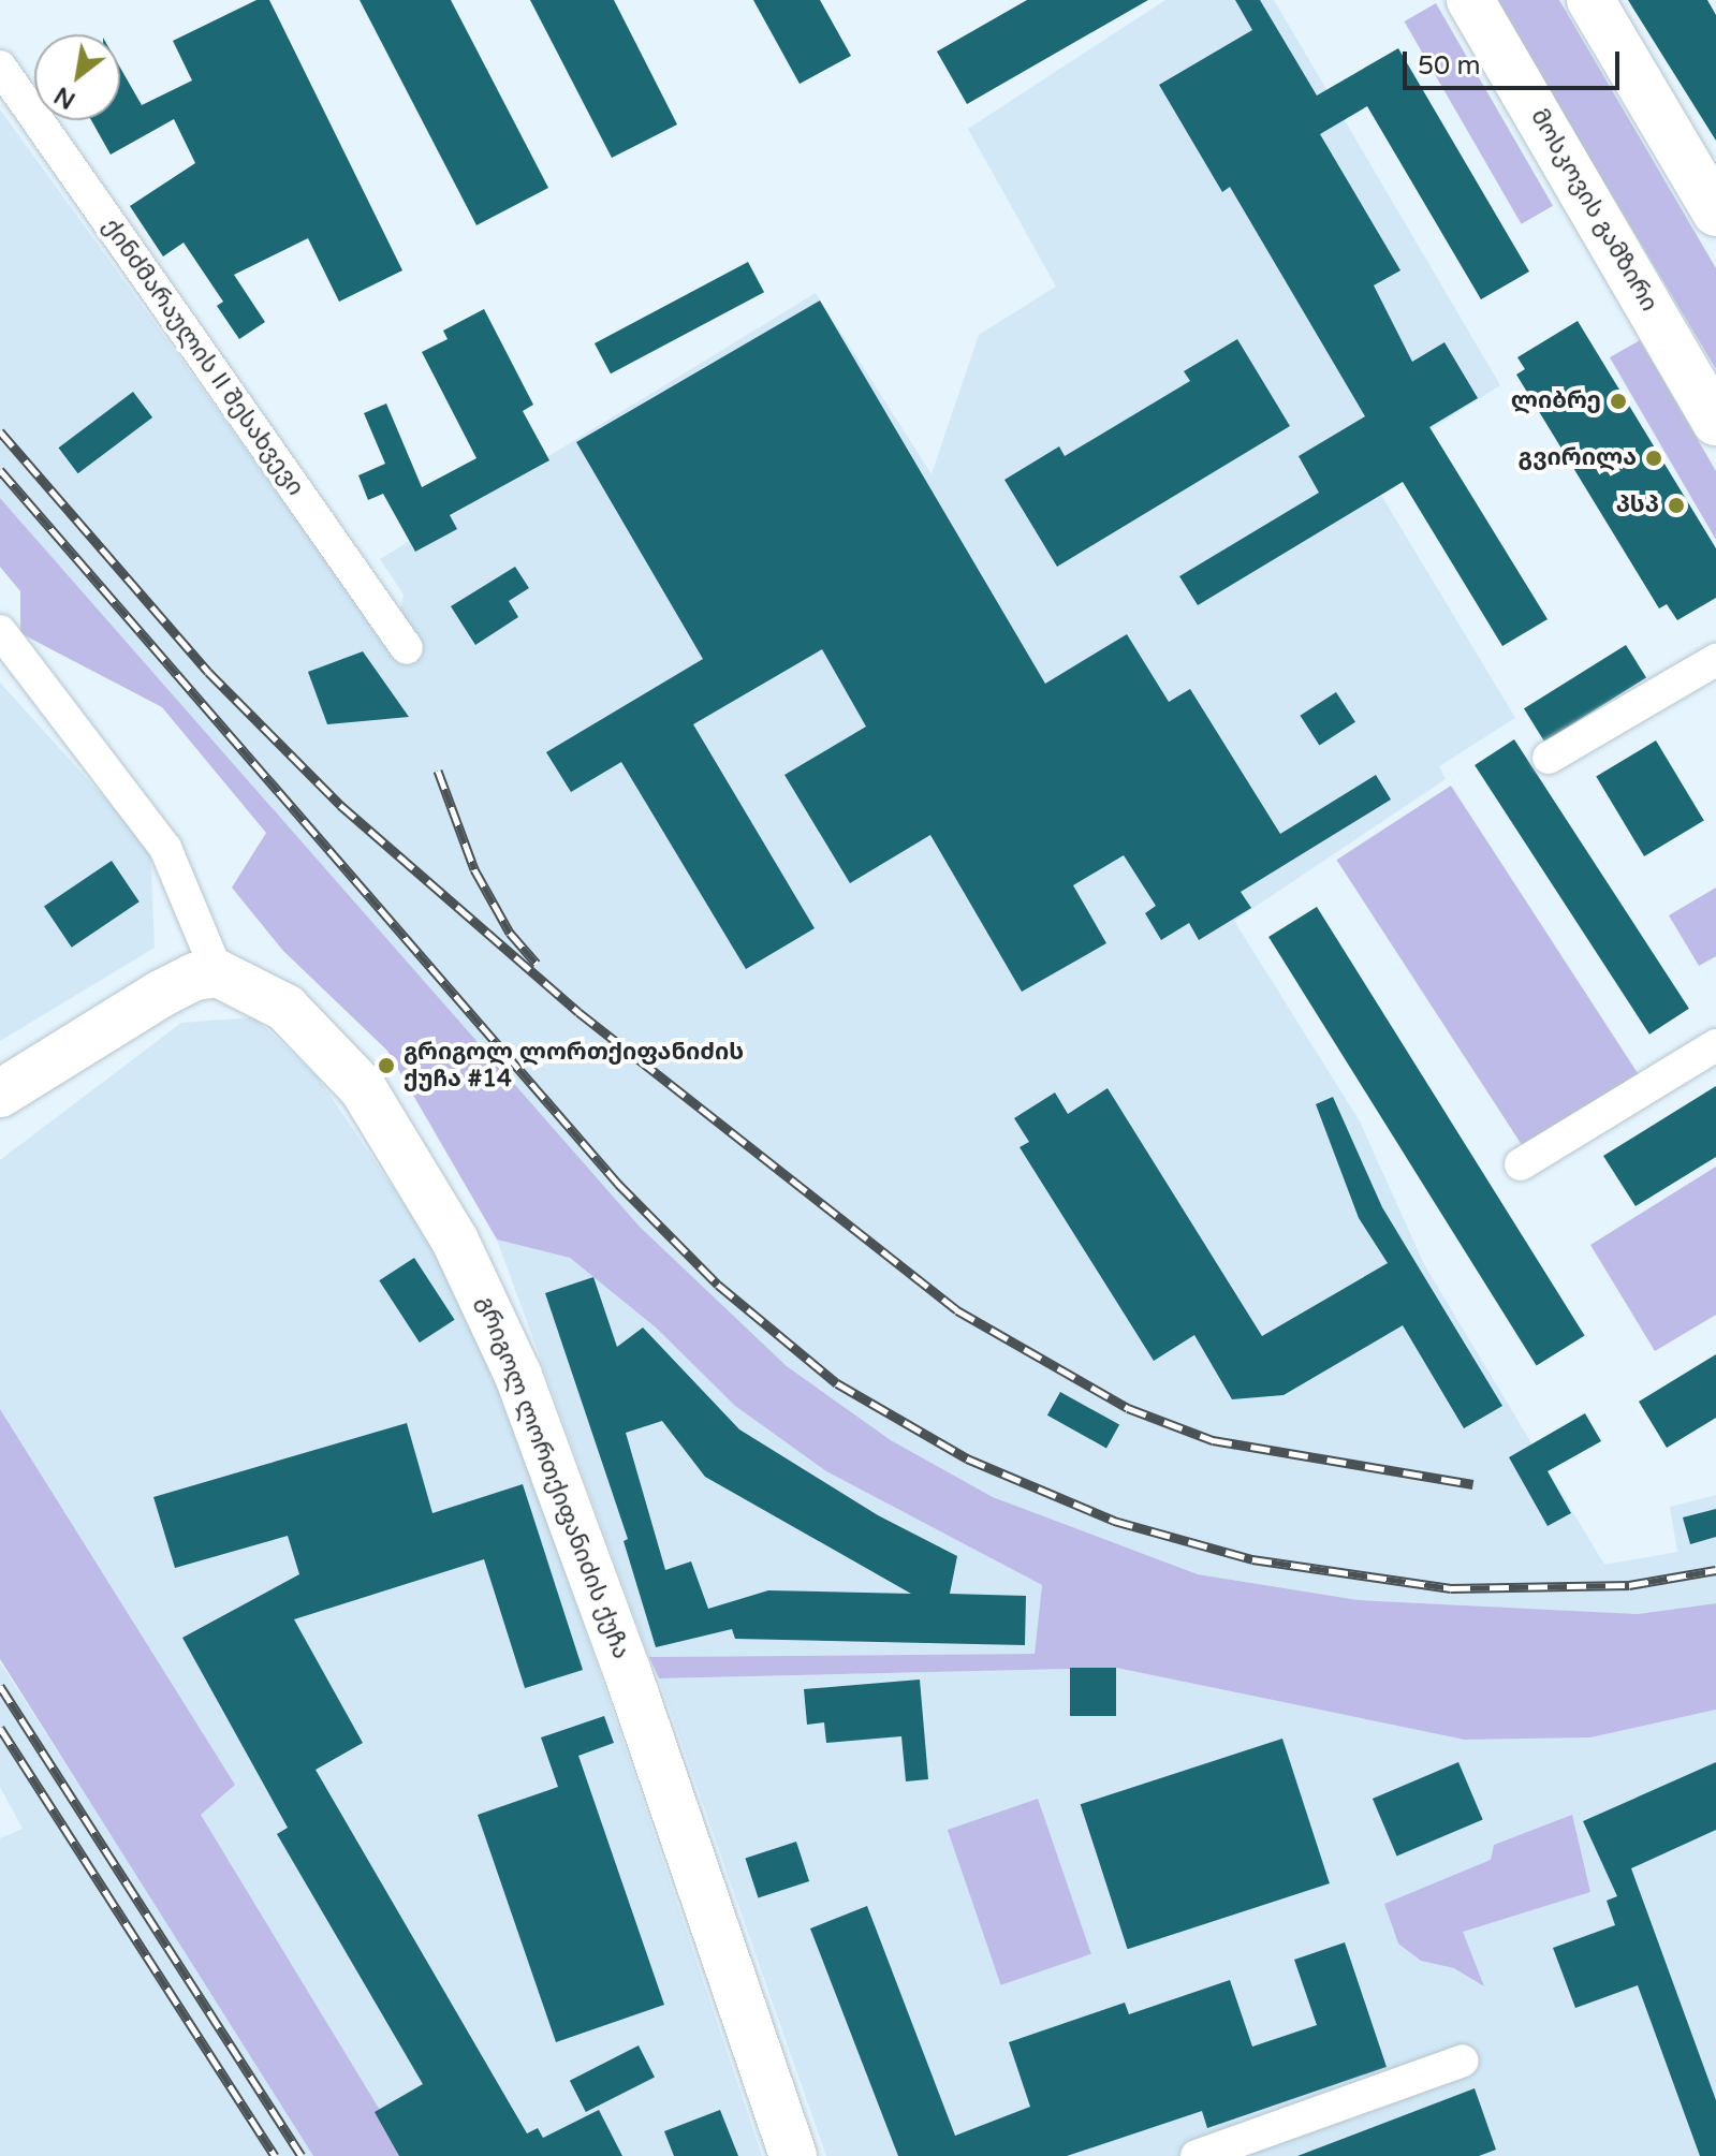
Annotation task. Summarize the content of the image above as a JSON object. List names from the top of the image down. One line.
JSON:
{"streets":{"street":["მოსკოვის გამზირი","ქინძმარაულის II შესახვევი","გრიგოლ ლორთქიფანიძის ქუჩა"]},"places":["ლიბრე","გვირილა","პსპ","გრიგოლ ლორთქიფანიძის ქუჩა #14"],"scale_bar":"50 m","north":"bottom left"}
